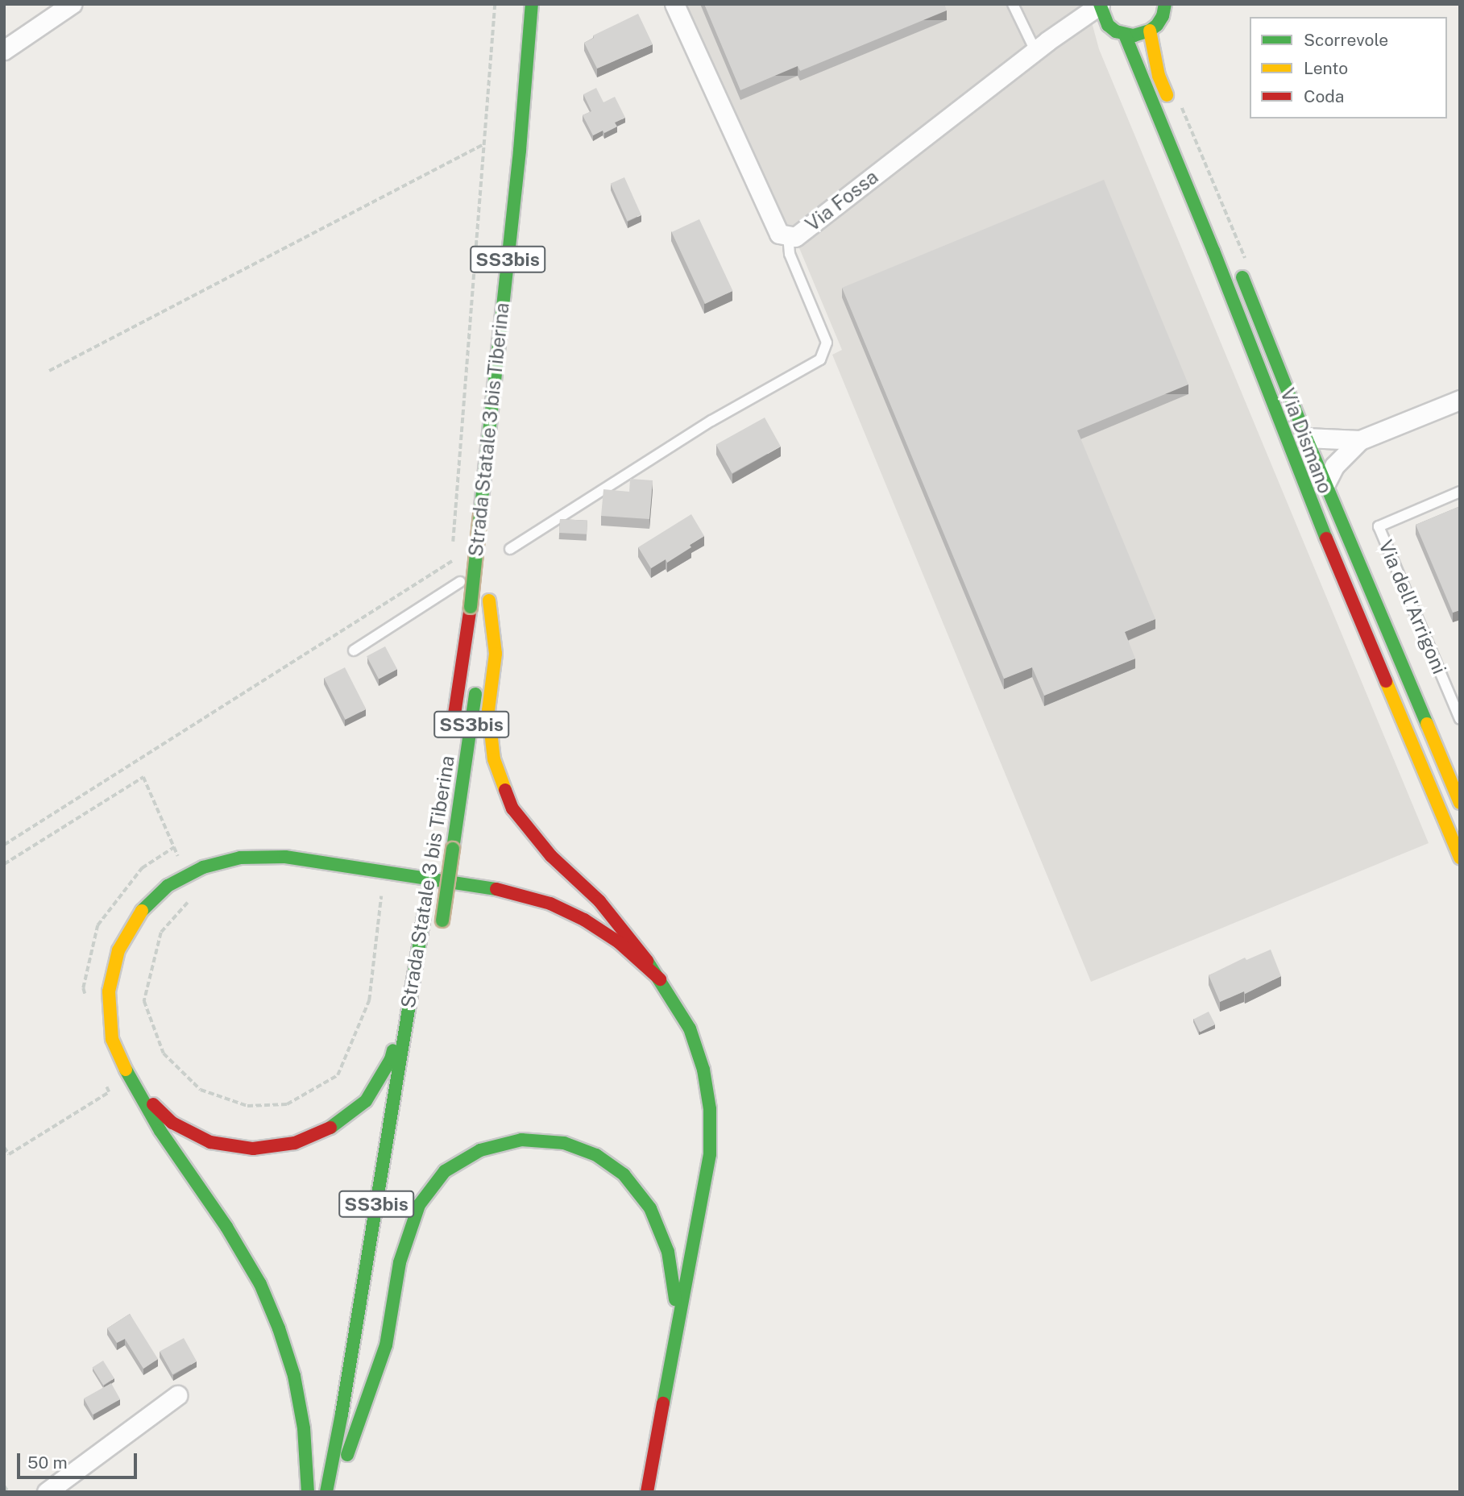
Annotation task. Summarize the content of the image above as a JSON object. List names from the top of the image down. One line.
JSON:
{"streets":{"main road":["SS3bis","Strada Statale 3 bis Tiberina","Via Dismano"],"street":["Via Fossa"],"lane":["Via dell'Arrigoni"]},"legend":["Scorrevole","Lento","Coda"],"scale_bar":"50 m"}
